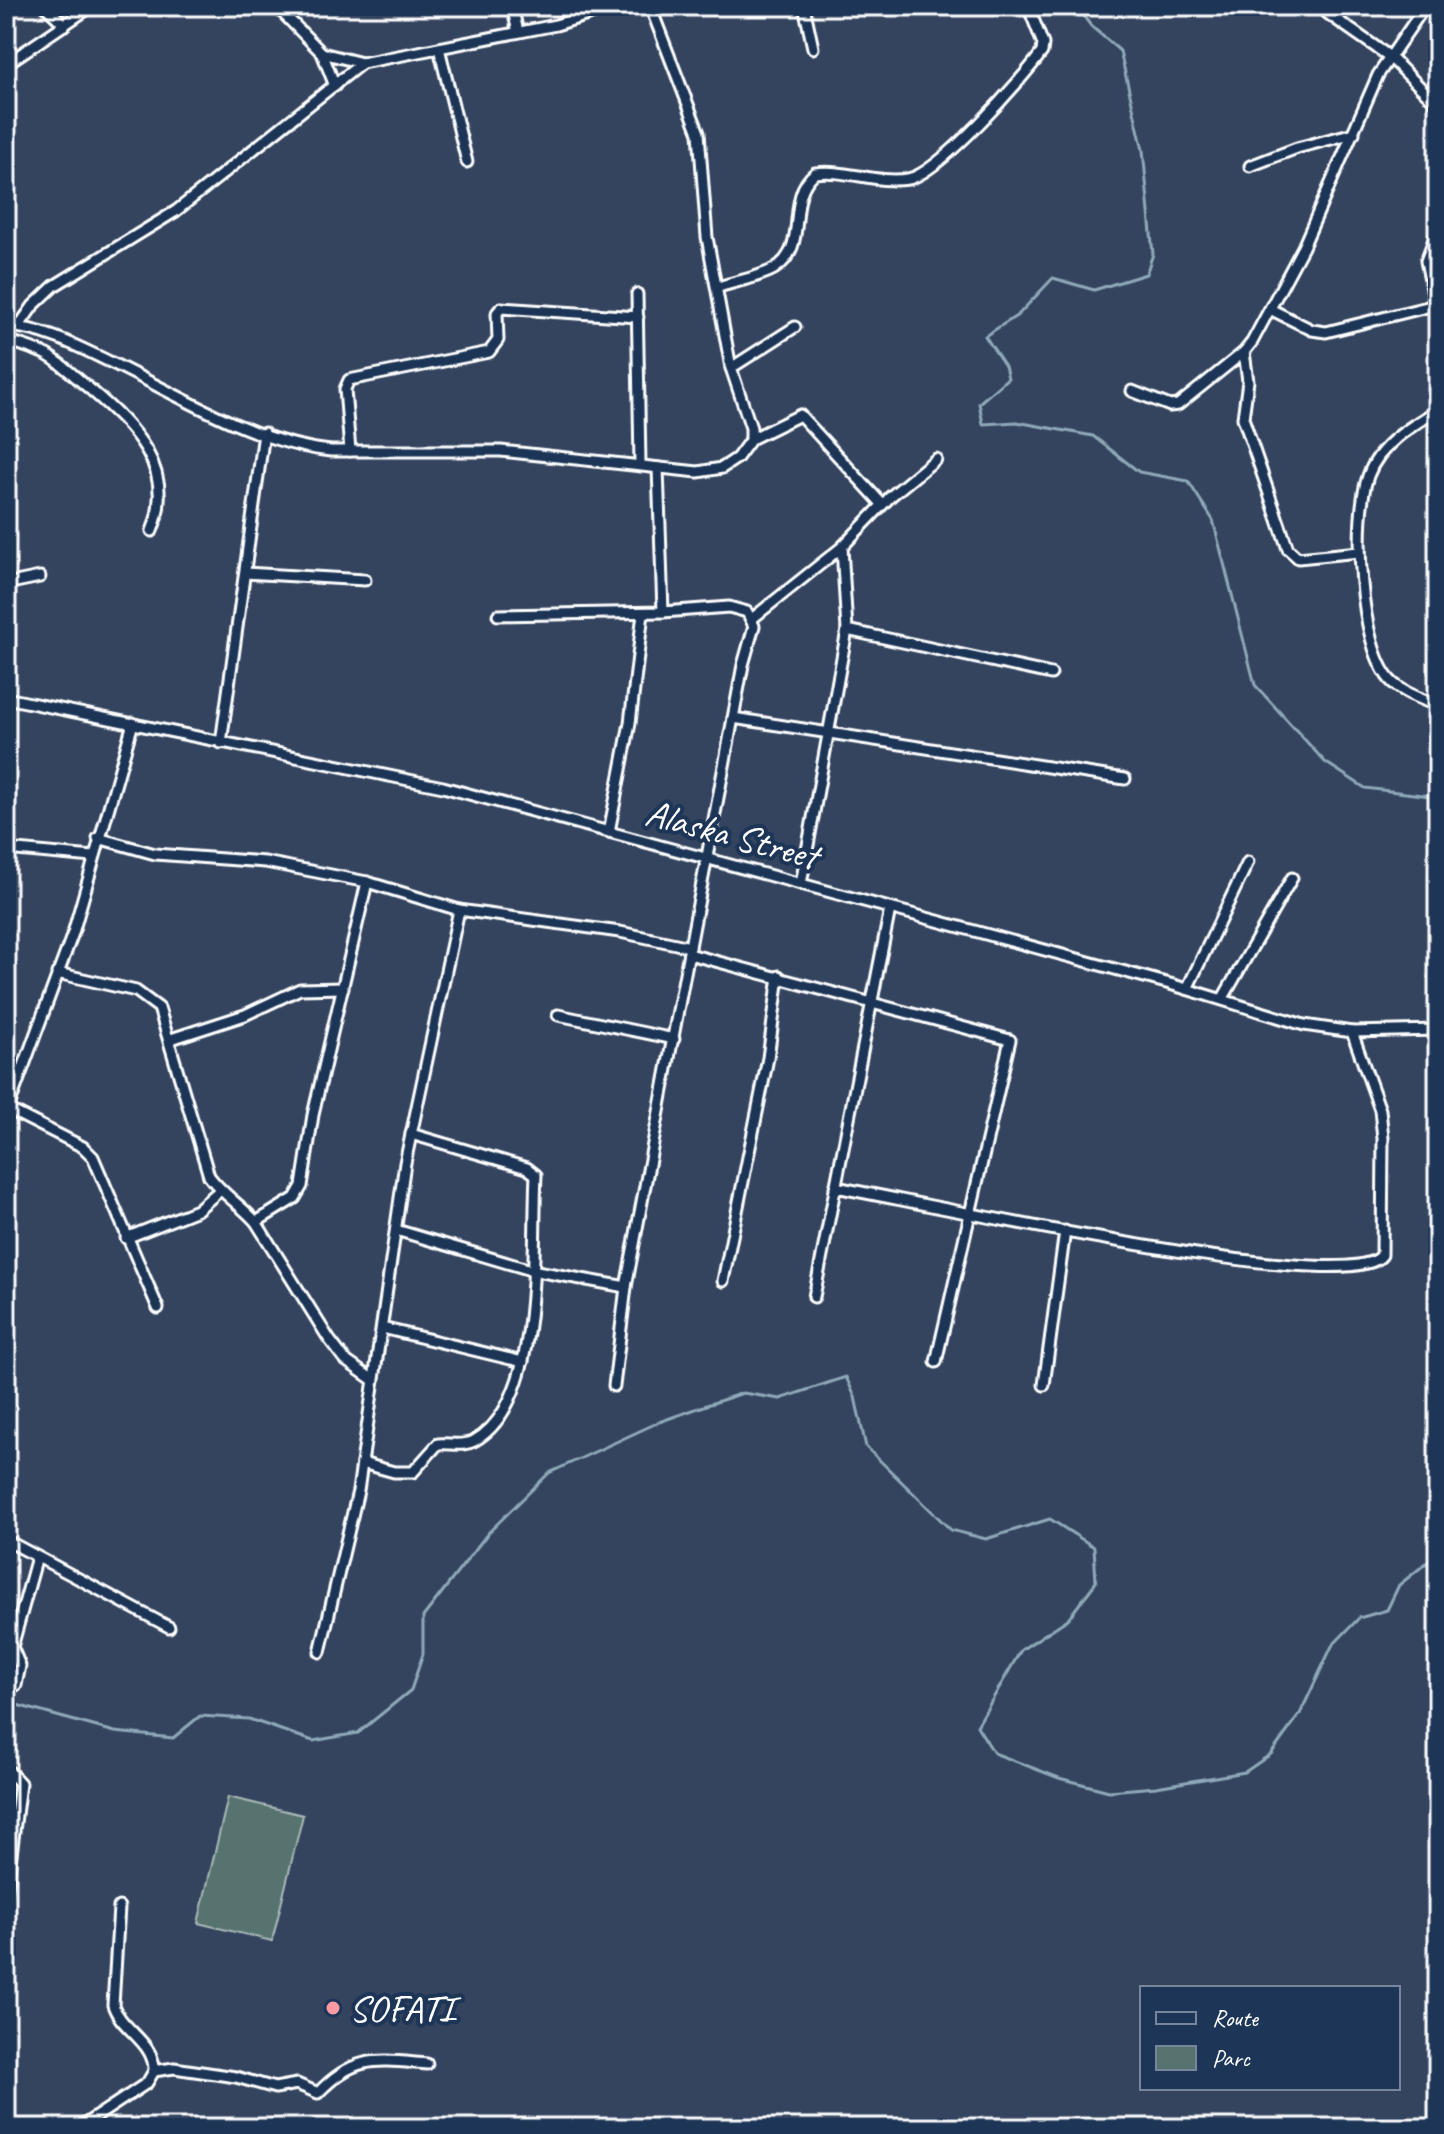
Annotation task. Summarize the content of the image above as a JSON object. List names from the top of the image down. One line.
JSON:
{"streets":{"street":["Alaska Street"]},"places":["SOFATI"],"legend":["Route","Parc"]}
